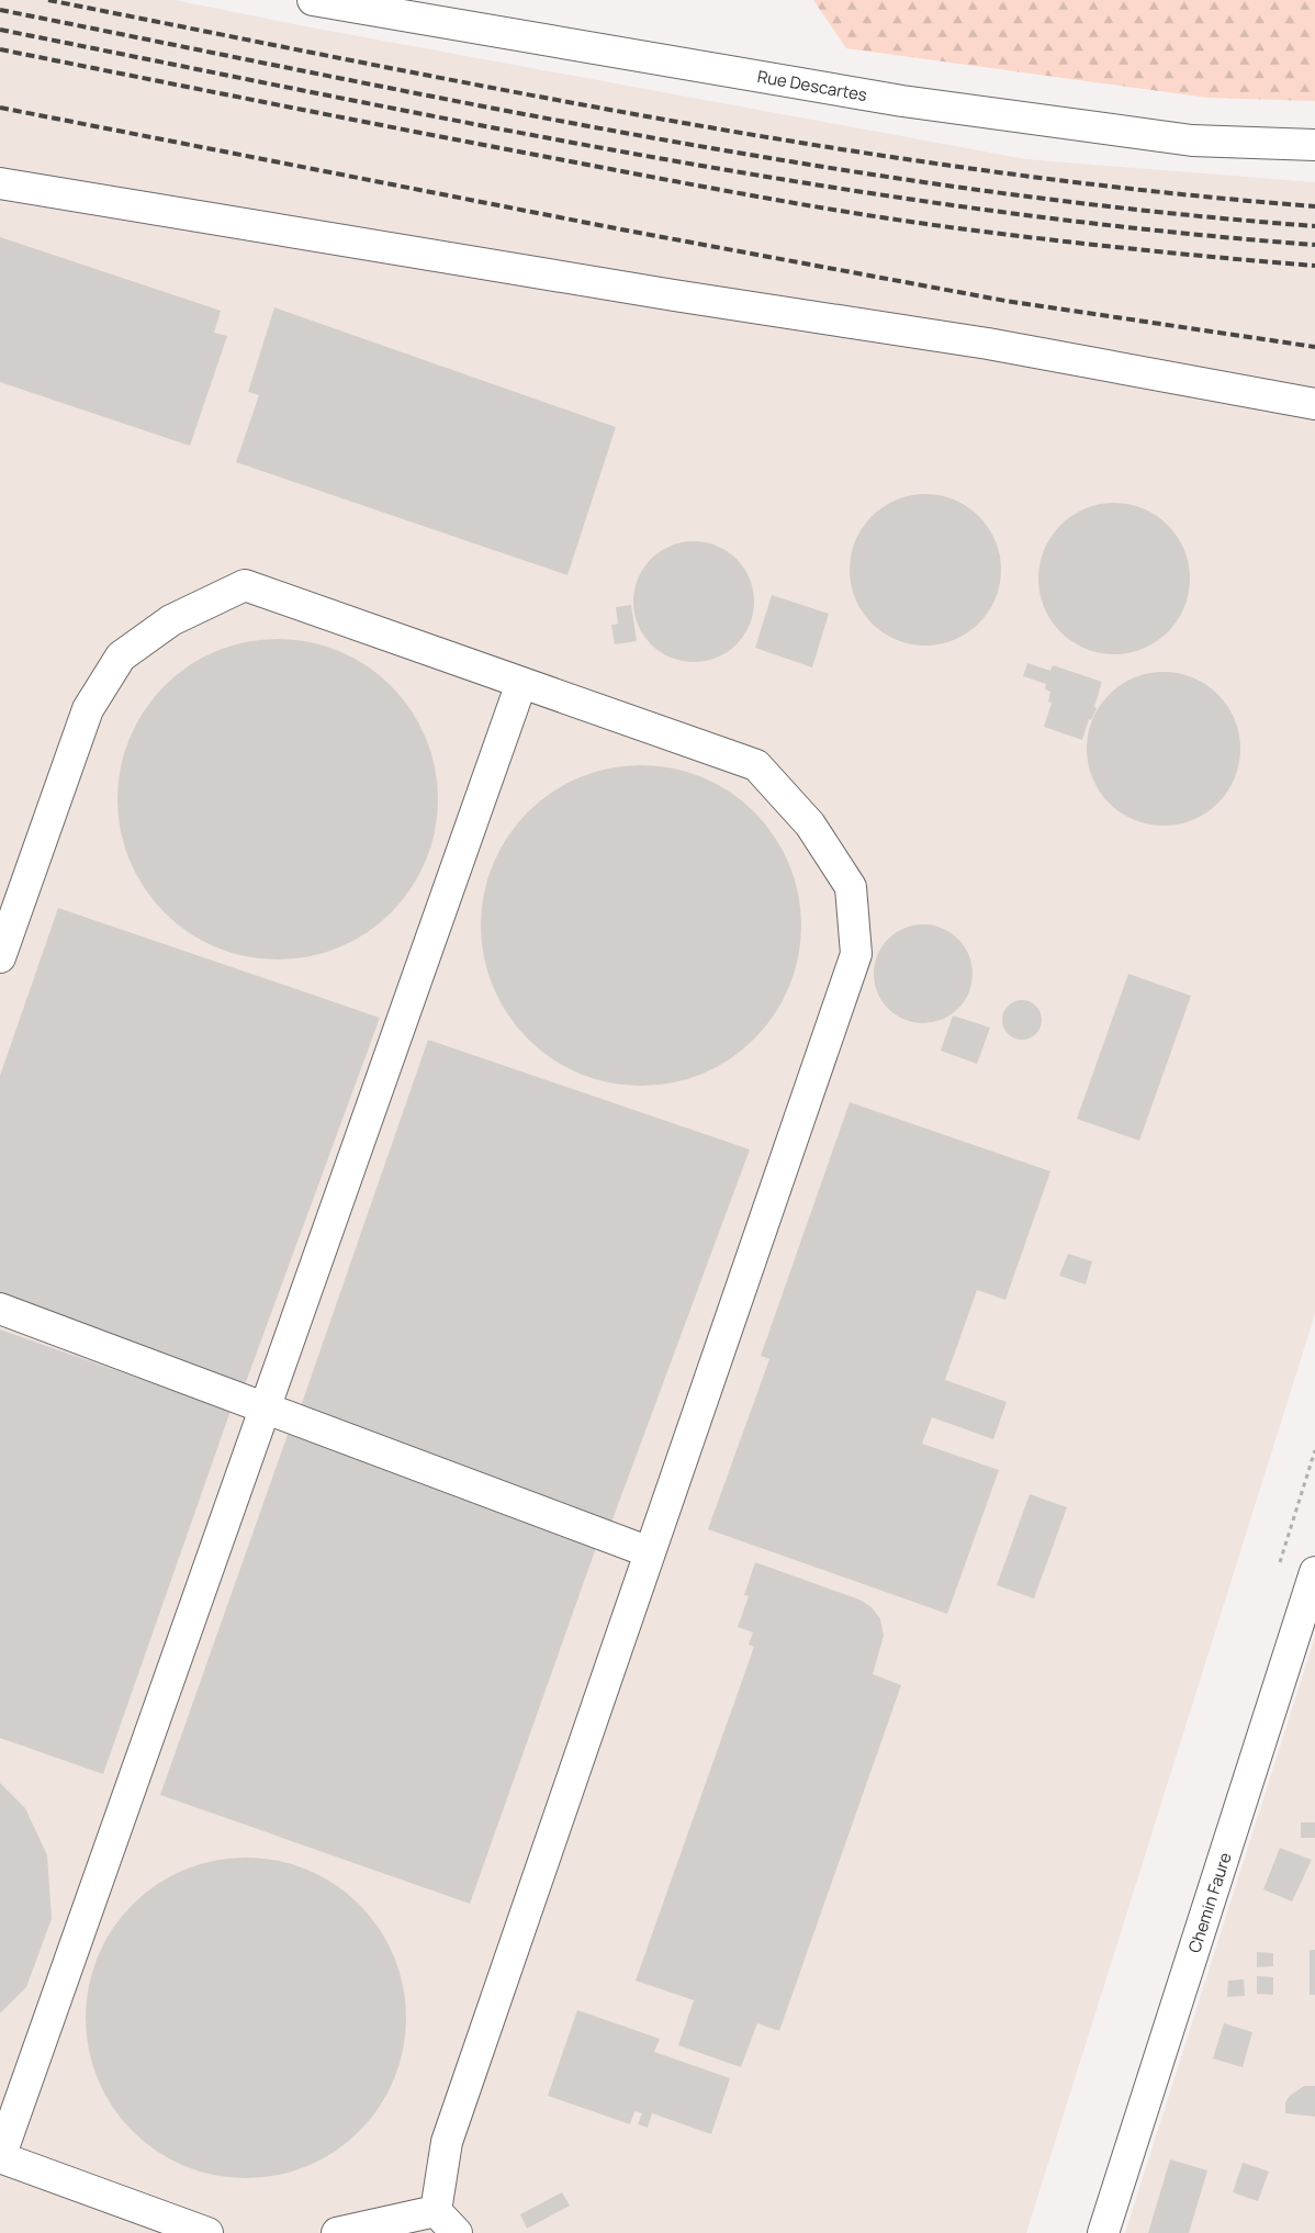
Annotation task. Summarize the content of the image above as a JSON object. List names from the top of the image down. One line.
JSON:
{"streets":{"street":["Rue Descartes","Chemin Faure"]}}
